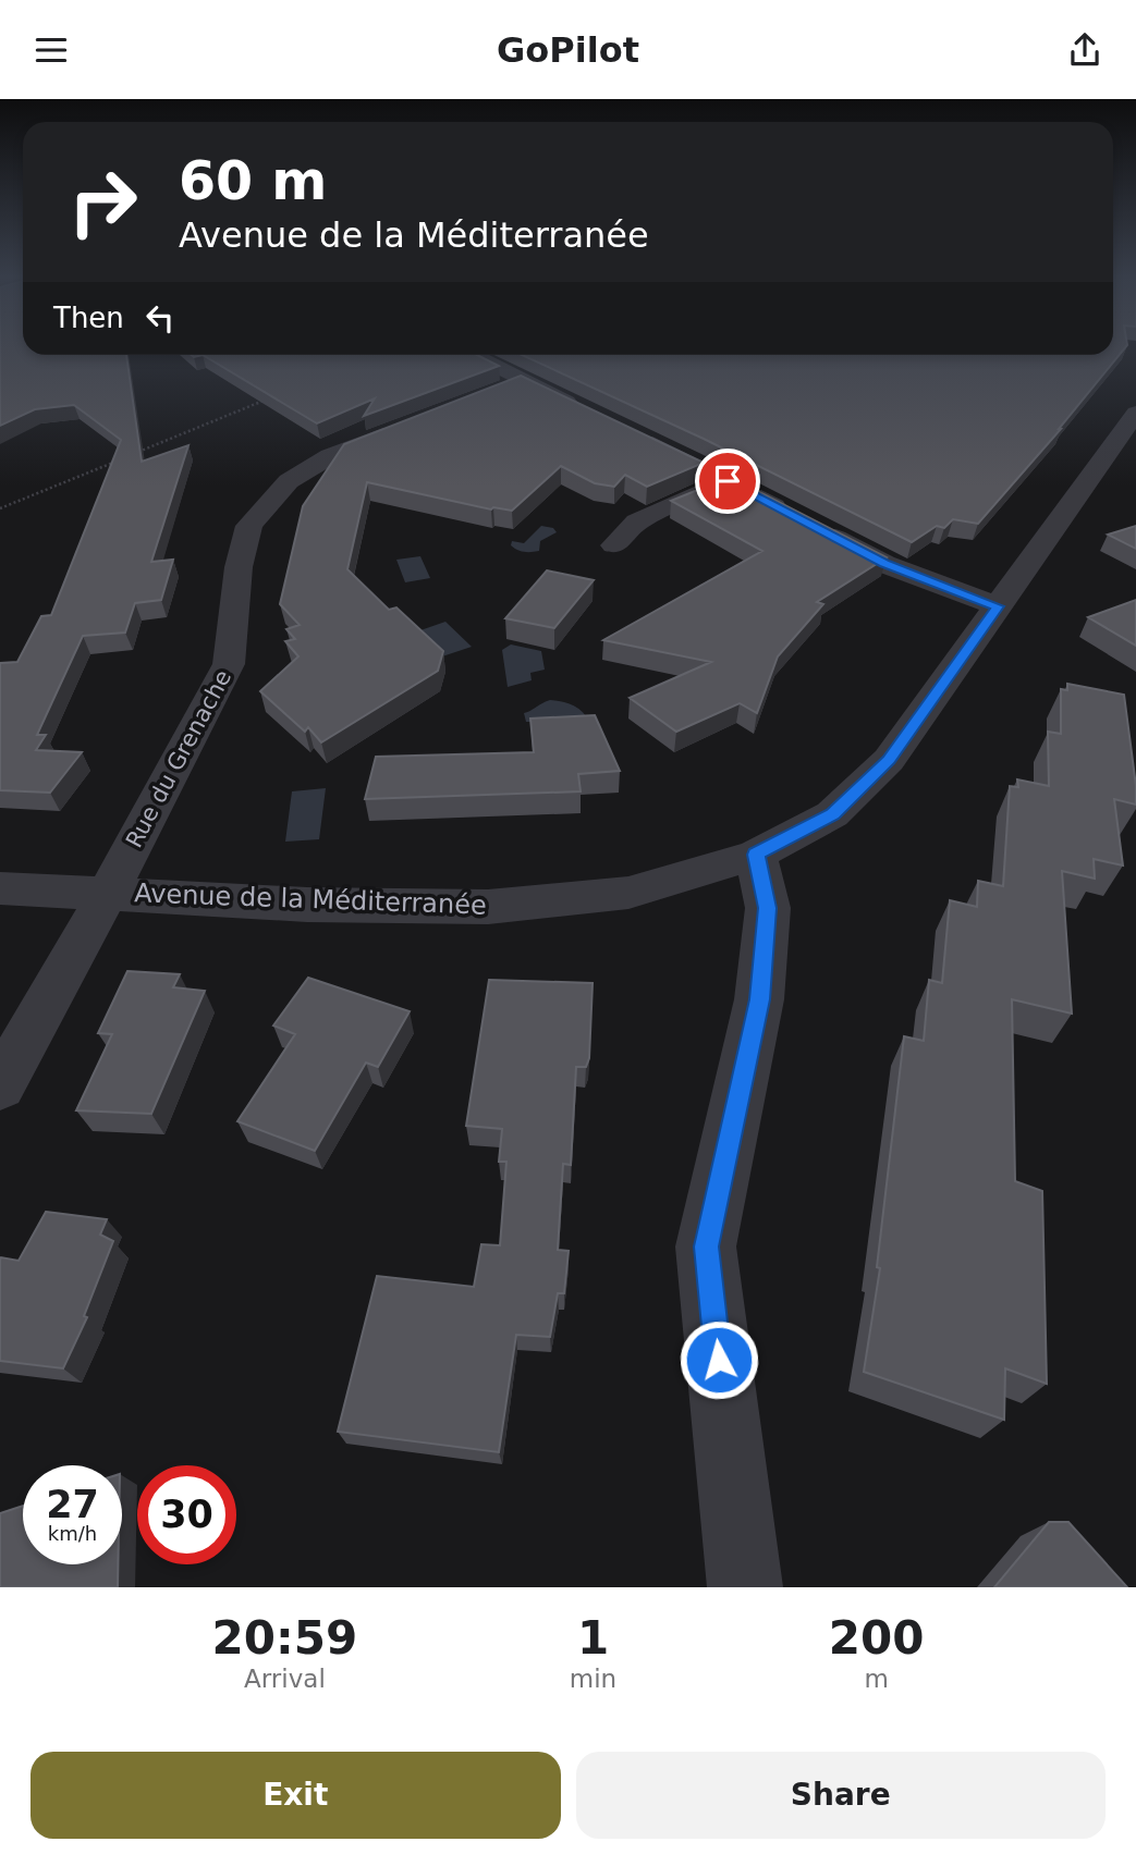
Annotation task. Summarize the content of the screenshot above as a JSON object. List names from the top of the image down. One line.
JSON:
{"streets":{"street":["Rue du Grenache","Avenue de la Méditerranée"]},"crossings":[["Rue du Grenache","Avenue de la Méditerranée"]],"page":{"header":"GoPilot","turn":["60 m","Avenue de la Méditerranée"],"then":"Then","speed":"27 km/h","limit":"30","eta":["20:59","Arrival","1","min","200","m"],"buttons":["Exit","Share"]}}
